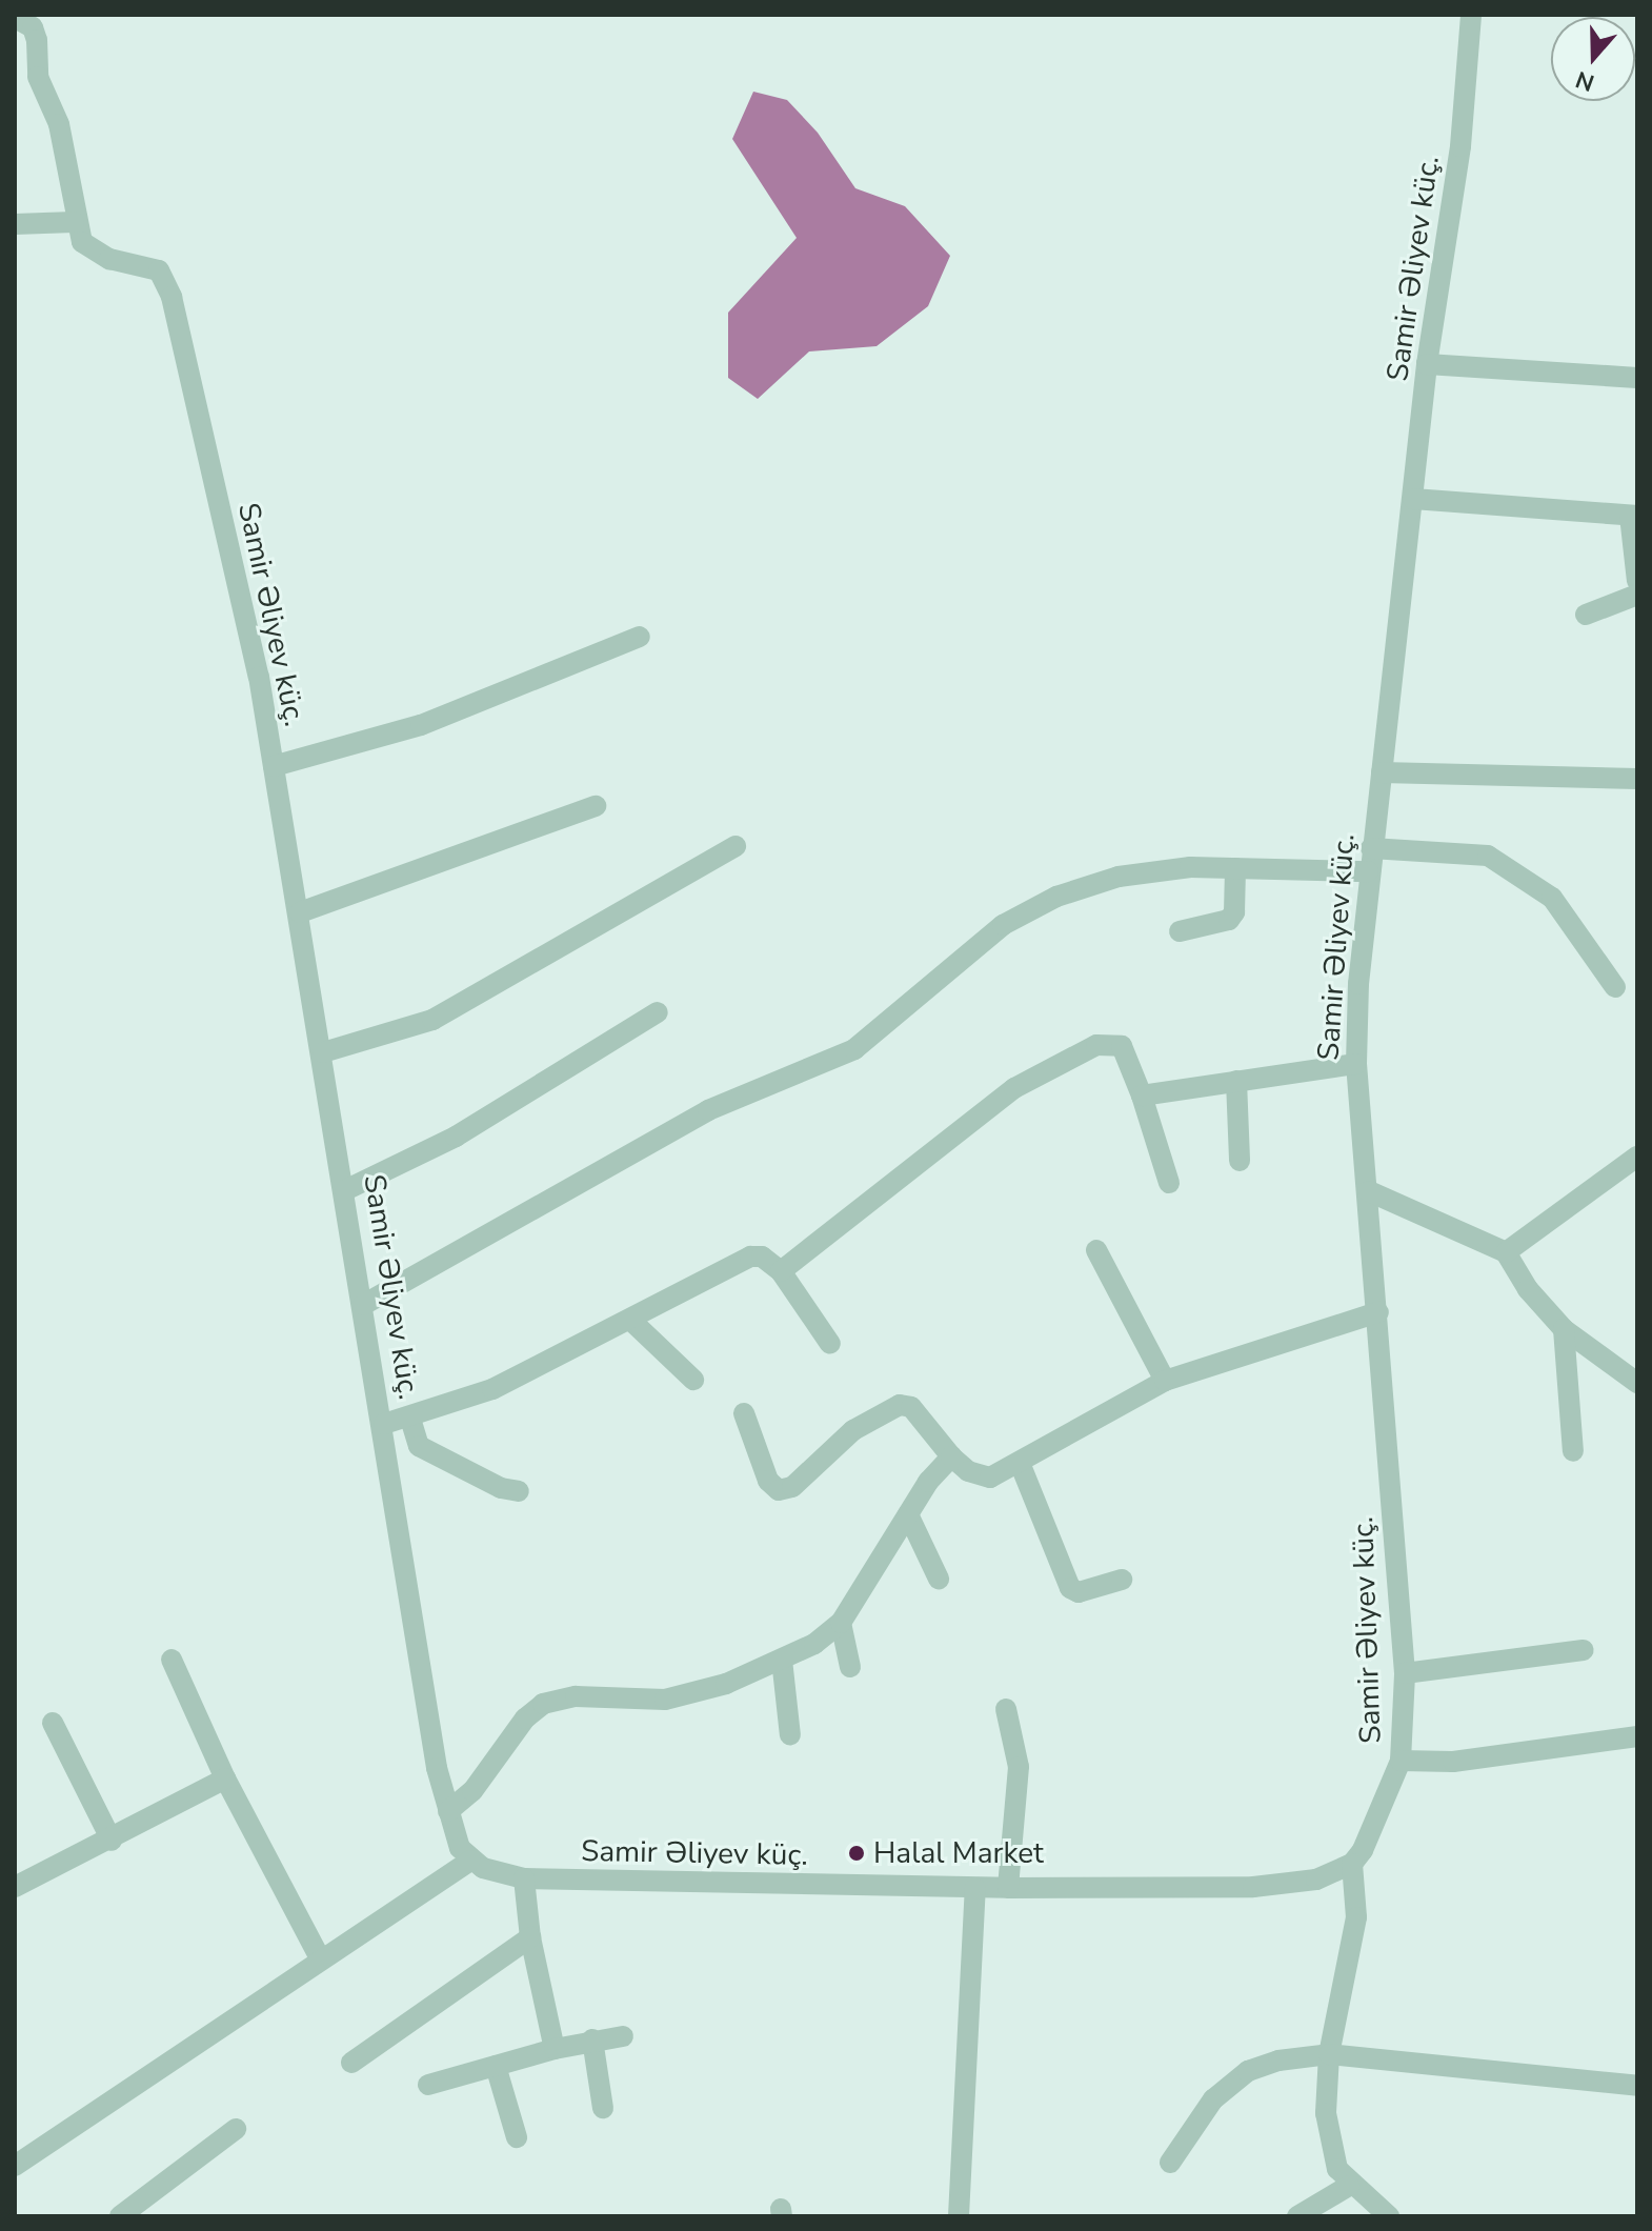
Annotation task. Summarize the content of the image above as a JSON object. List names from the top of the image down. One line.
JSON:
{"streets":{"street":["Samir Əliyev küç."]},"places":["Halal Market"],"north":"bottom"}
